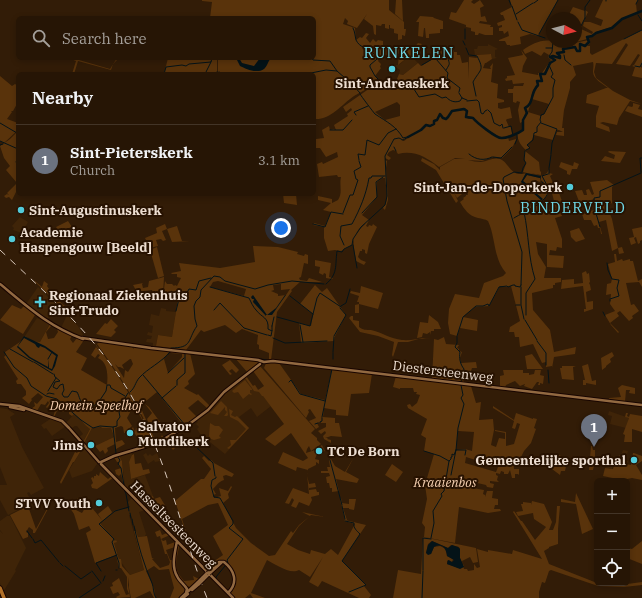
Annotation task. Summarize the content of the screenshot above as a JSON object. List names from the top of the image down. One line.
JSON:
{"streets":{"main road":["Diestersteenweg","Hasseltsesteenweg"]},"districts":["RUNKELEN","BINDERVELD"],"parks":["Domein Speelhof","Kraaienbos"],"places":{"other":["Sint-Andreaskerk","Sint-Jan-de-Doperkerk","Sint-Augustinuskerk","Academie Haspengouw [Beeld]","Salvator Mundikerk","Jims","TC De Born","Gemeentelijke sporthal","STVV Youth"],"health":["Regionaal Ziekenhuis Sint-Trudo"]},"north":"right","page":{"search":"Search here","heading":"Nearby","list":[{"mark":"1","name":"Sint-Pieterskerk","note":"Church","value":"3.1 km"}],"pins":"1","map_buttons":["+","−"]}}
